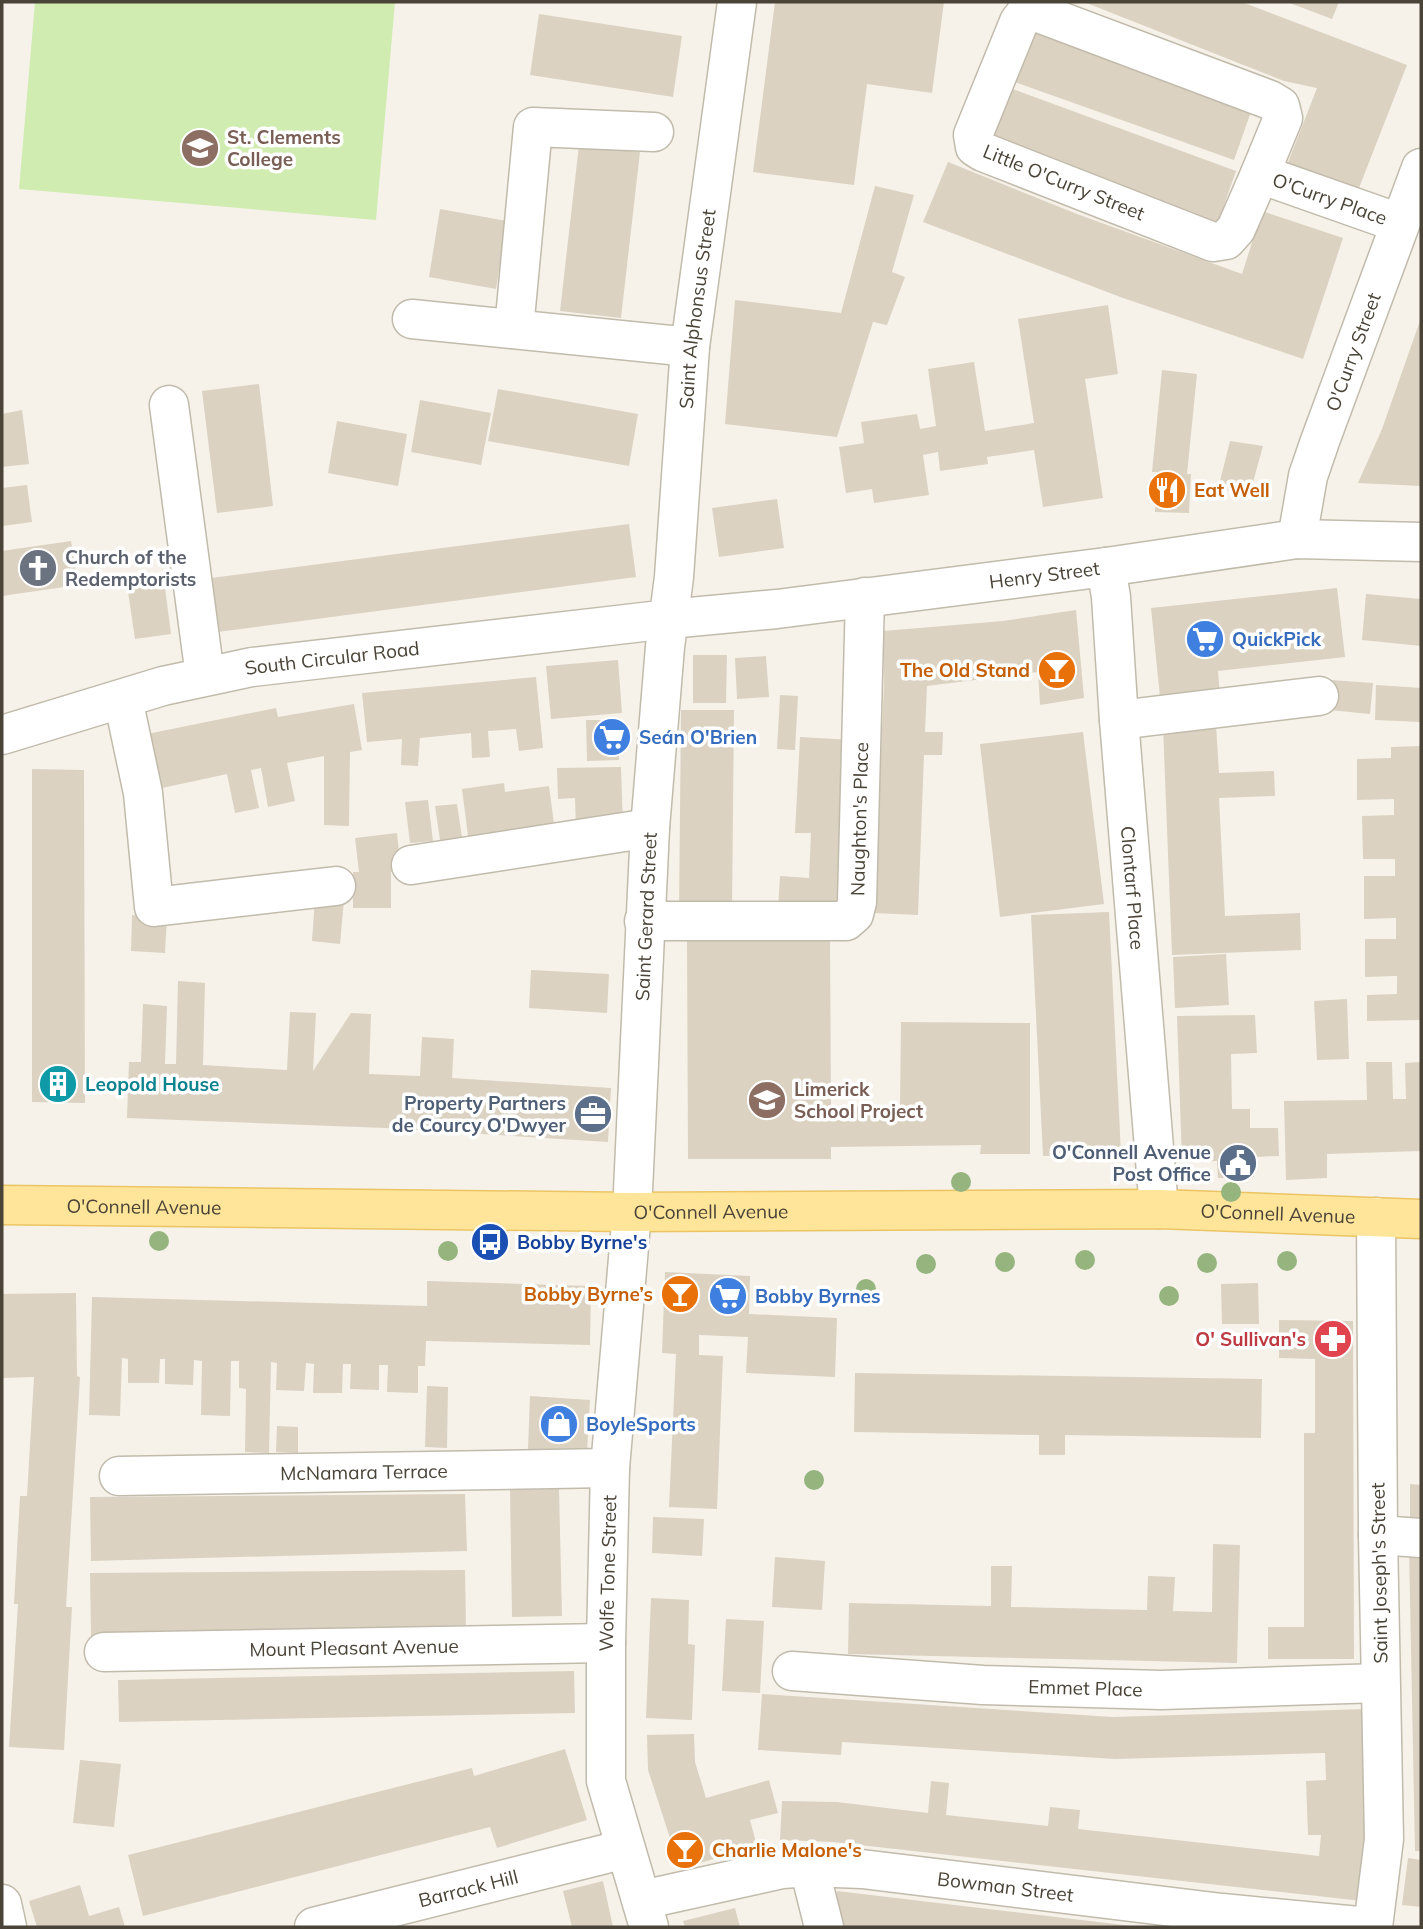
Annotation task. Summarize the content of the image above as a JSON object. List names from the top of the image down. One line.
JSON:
{"streets":{"main road":["O'Connell Avenue"],"street":["Little O'Curry Street","O'Curry Place","Saint Alphonsus Street","O'Curry Street","Henry Street","South Circular Road","Naughton's Place","Clontarf Place","Saint Gerard Street","McNamara Terrace","Wolfe Tone Street","Saint Joseph's Street","Mount Pleasant Avenue","Emmet Place","Bowman Street","Barrack Hill"]},"crossings":[["Little O'Curry Street","O'Curry Place"],["O'Curry Place","O'Curry Street"],["Saint Alphonsus Street","Henry Street"],["Saint Alphonsus Street","South Circular Road"],["Saint Alphonsus Street","Saint Gerard Street"],["O'Curry Street","Henry Street"],["Henry Street","South Circular Road"],["Henry Street","Naughton's Place"],["Henry Street","Clontarf Place"],["Henry Street","Saint Gerard Street"],["South Circular Road","Saint Gerard Street"],["Naughton's Place","Saint Gerard Street"],["Clontarf Place","O'Connell Avenue"],["Saint Gerard Street","O'Connell Avenue"],["Saint Gerard Street","Wolfe Tone Street"],["O'Connell Avenue","Wolfe Tone Street"],["O'Connell Avenue","Saint Joseph's Street"],["McNamara Terrace","Wolfe Tone Street"],["Wolfe Tone Street","Mount Pleasant Avenue"],["Wolfe Tone Street","Bowman Street"],["Wolfe Tone Street","Barrack Hill"],["Saint Joseph's Street","Emmet Place"],["Saint Joseph's Street","Bowman Street"]],"places":{"school or university":["St. Clements College","Limerick School Project"],"restaurant":["Eat Well"],"church":["Church of the Redemptorists"],"supermarket":["QuickPick","Seán O'Brien","Bobby Byrnes"],"bar":["The Old Stand","Bobby Byrne’s","Charlie Malone's"],"building":["Leopold House"],"office":["Property Partners de Courcy O'Dwyer"],"public building":["O'Connell Avenue Post Office"],"bus stop":["Bobby Byrne's"],"pharmacy":["O' Sullivan's"],"shop":["BoyleSports"]}}
